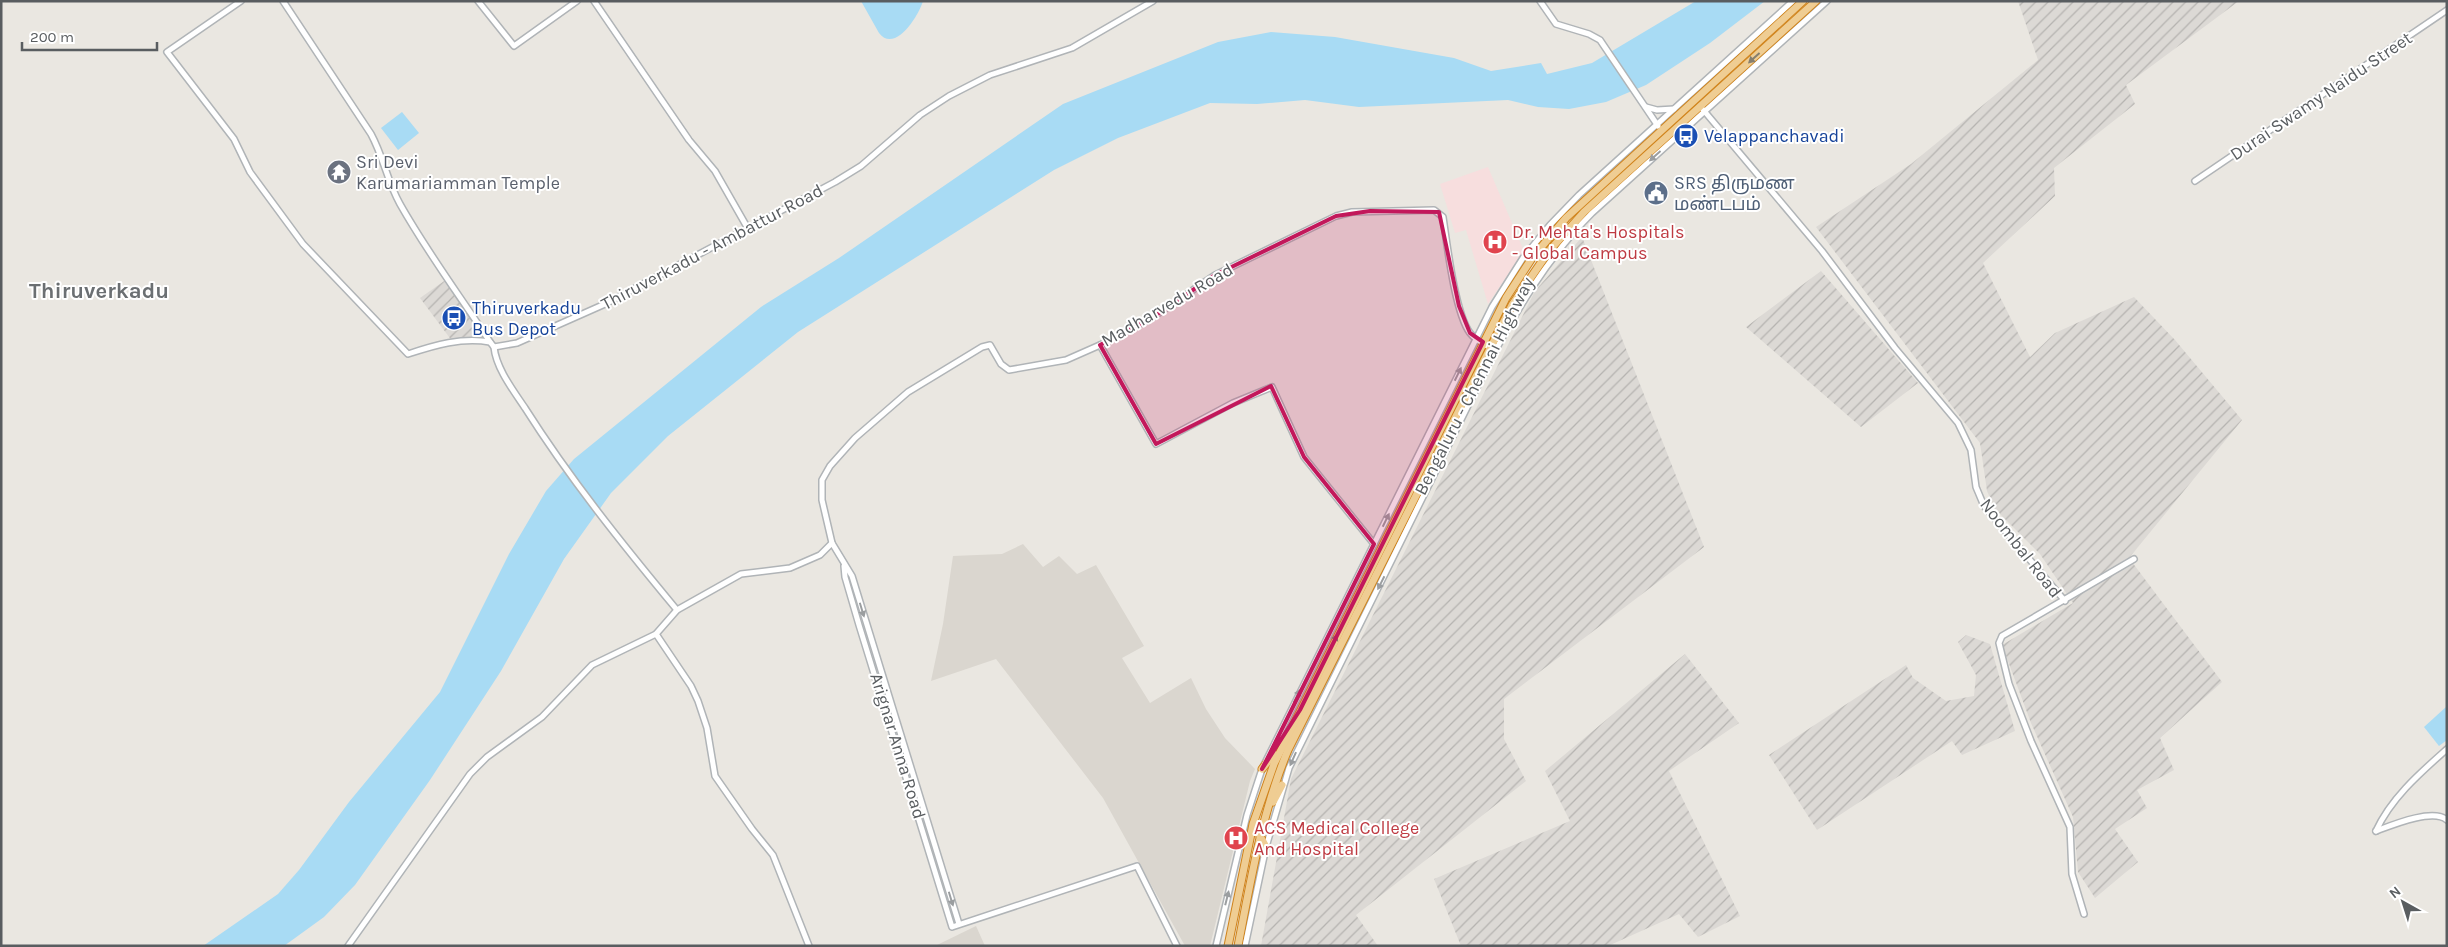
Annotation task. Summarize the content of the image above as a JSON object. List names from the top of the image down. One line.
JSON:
{"streets":{"highway":["Bengaluru - Chennai Highway"],"street":["Durai Swamy Naidu Street","Thiruverkadu - Ambattur Road","Madharvedu Road","Noombal Road","Arignar Anna Road"]},"crossings":[["Madharvedu Road","Bengaluru - Chennai Highway"],["Madharvedu Road","Arignar Anna Road"],["Bengaluru - Chennai Highway","Noombal Road"]],"districts":["Thiruverkadu"],"places":{"bus stop":["Velappanchavadi","Thiruverkadu Bus Depot"],"temple":["Sri Devi Karumariamman Temple"],"public building":["SRS திருமண மண்டபம்"],"hospital":["Dr. Mehta's Hospitals - Global Campus","ACS Medical College And Hospital"]},"scale_bar":"200 m","north":"top left"}
